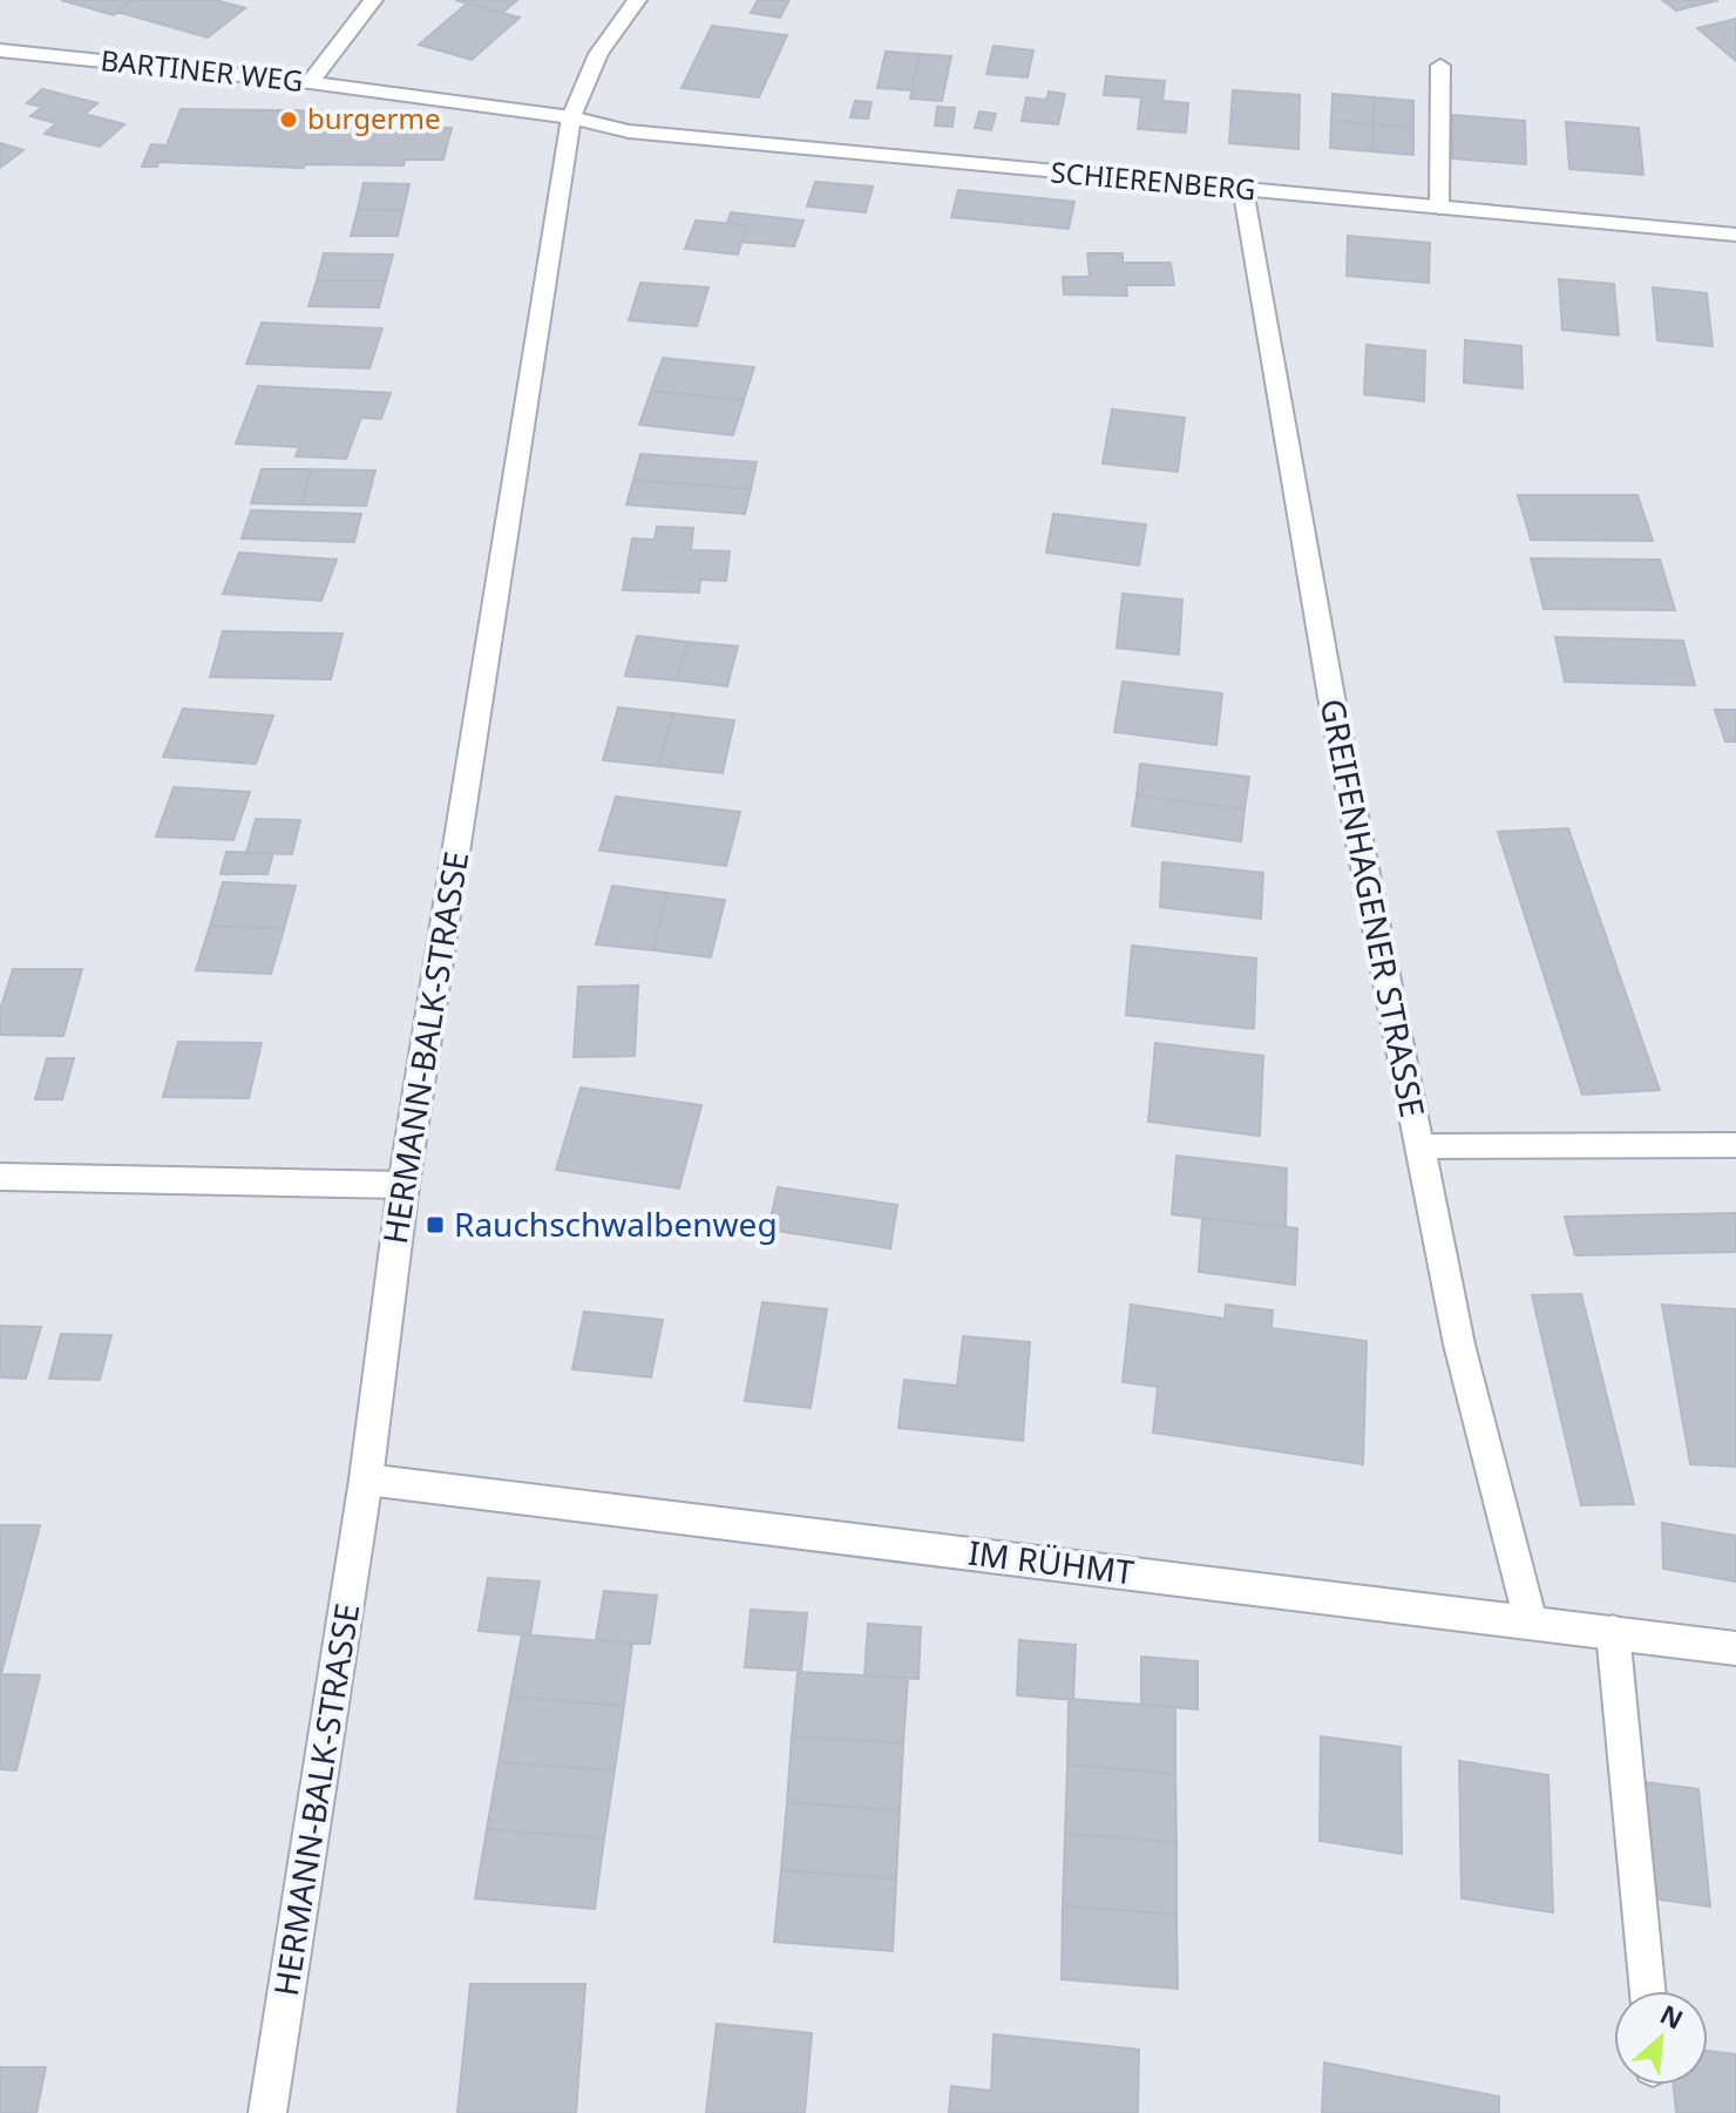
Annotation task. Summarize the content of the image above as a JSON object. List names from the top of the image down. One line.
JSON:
{"streets":{"street":["BARTINER WEG","SCHIERENBERG","GREIFENHAGENER STRASSE","HERMANN-BALK-STRASSE","IM RÜHMT"]},"crossings":[["BARTINER WEG","SCHIERENBERG"],["BARTINER WEG","HERMANN-BALK-STRASSE"],["SCHIERENBERG","GREIFENHAGENER STRASSE"],["SCHIERENBERG","HERMANN-BALK-STRASSE"],["GREIFENHAGENER STRASSE","IM RÜHMT"],["HERMANN-BALK-STRASSE","IM RÜHMT"]],"places":{"other":["burgerme"],"transit":["Rauchschwalbenweg"]},"north":"top right"}
